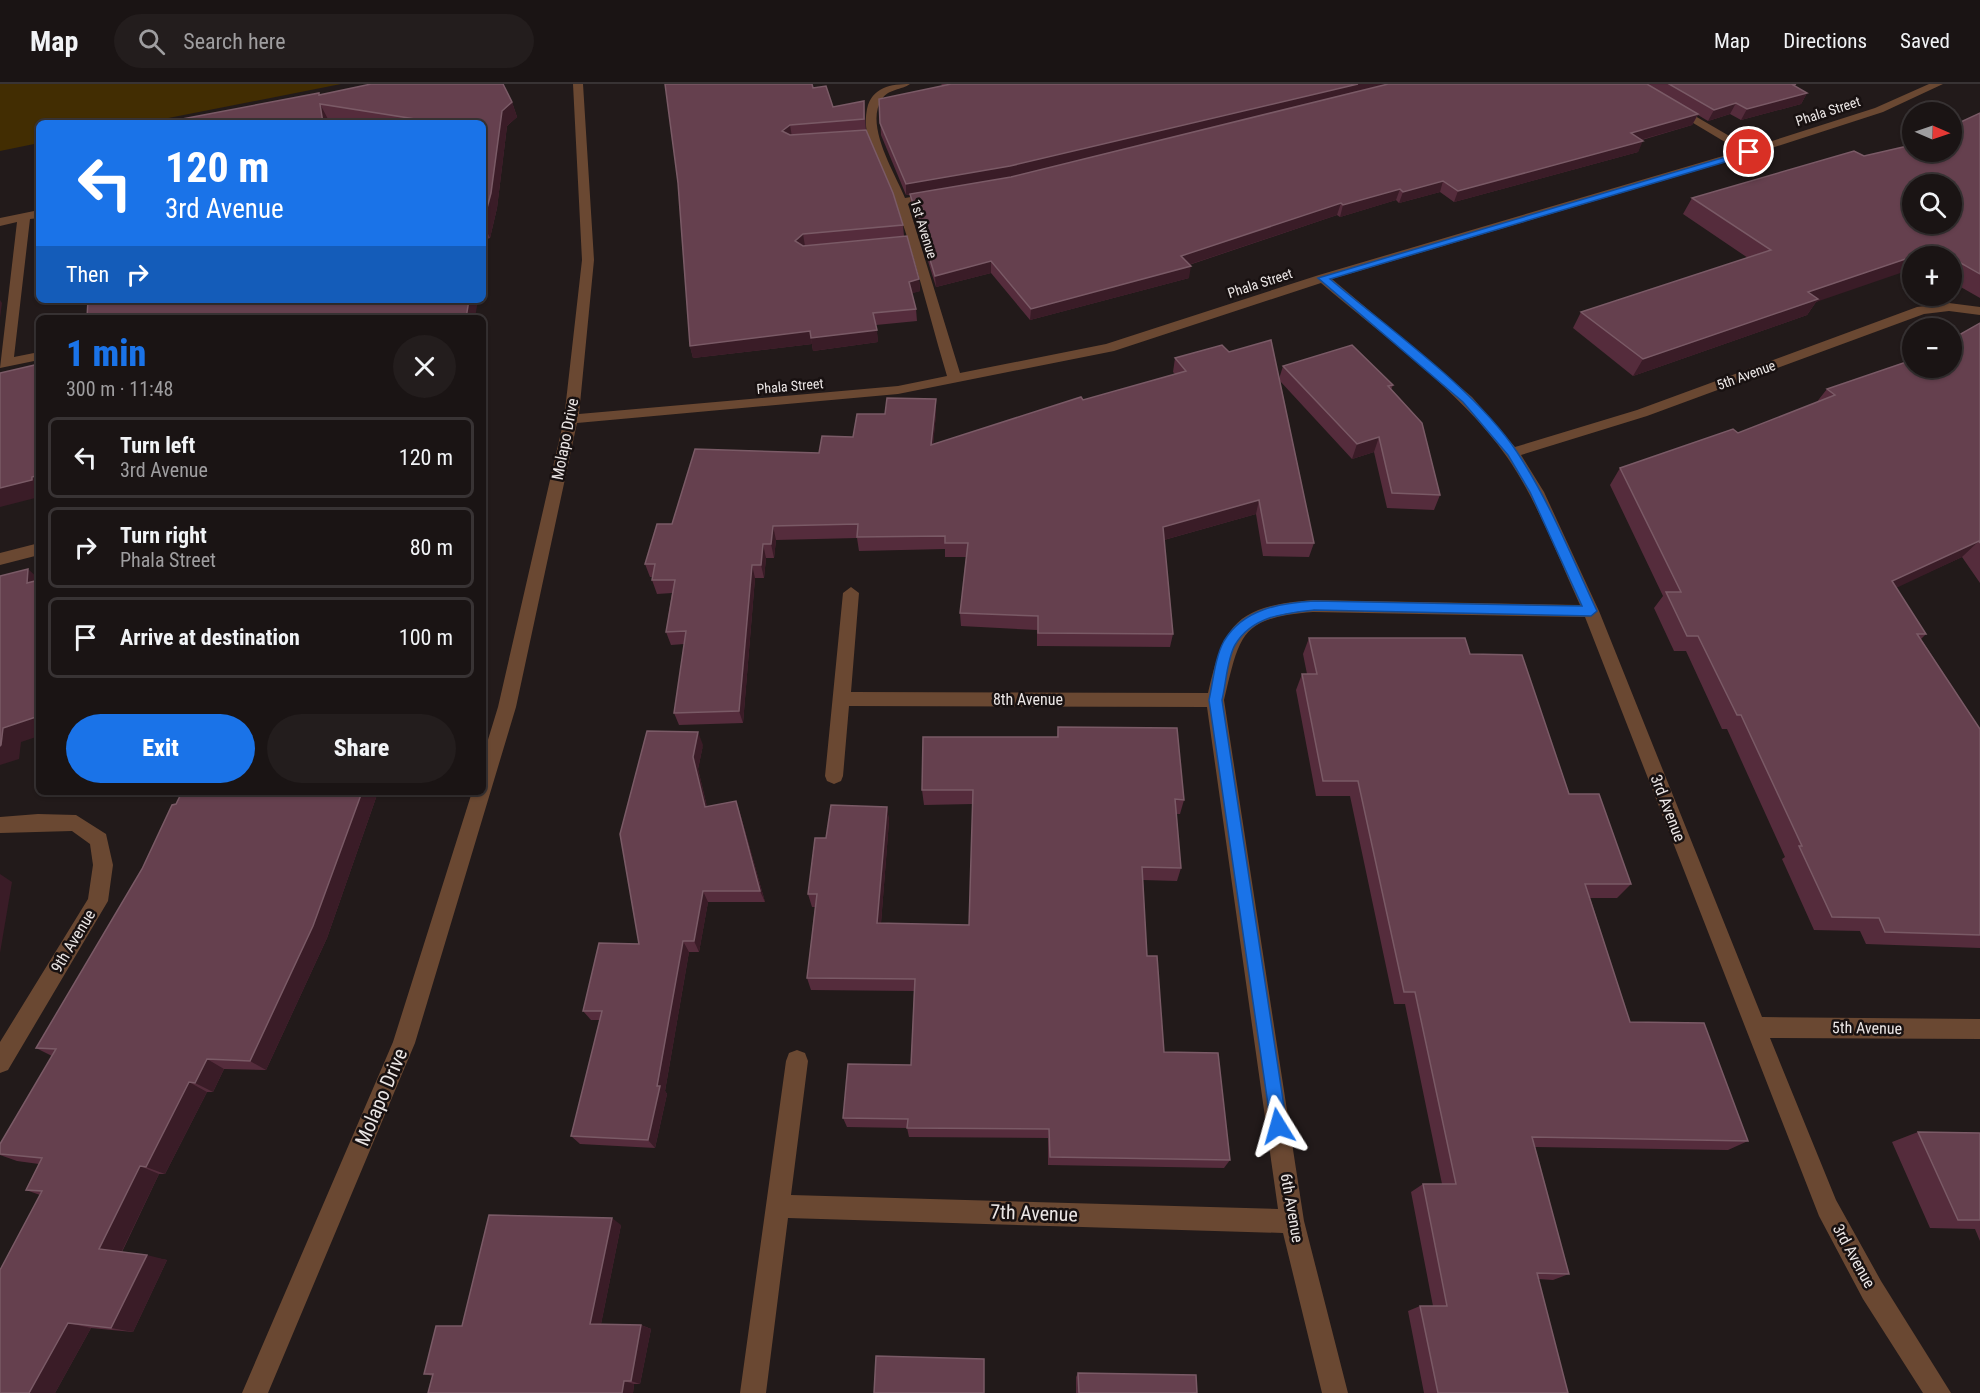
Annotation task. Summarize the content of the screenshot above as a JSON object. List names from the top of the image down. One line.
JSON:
{"streets":{"street":["Phala Street","1st Avenue","5th Avenue","Molapo Drive","8th Avenue","3rd Avenue","9th Avenue","6th Avenue","7th Avenue"]},"crossings":[["Phala Street","1st Avenue"],["Phala Street","Molapo Drive"],["Phala Street","3rd Avenue"],["5th Avenue","3rd Avenue"],["8th Avenue","6th Avenue"],["3rd Avenue","6th Avenue"],["6th Avenue","7th Avenue"]],"north":"right","page":{"header":"Map","search":"Search here","nav":["Map","Directions","Saved"],"map_buttons":["+","−"],"turn":["120 m","3rd Avenue"],"then":"Then","heading":["1 min","300 m · 11:48"],"list":[{"name":"Turn left","note":"3rd Avenue","value":"120 m"},{"name":"Turn right","note":"Phala Street","value":"80 m"},{"name":"Arrive at destination","value":"100 m"}],"buttons":["Exit","Share"]}}
